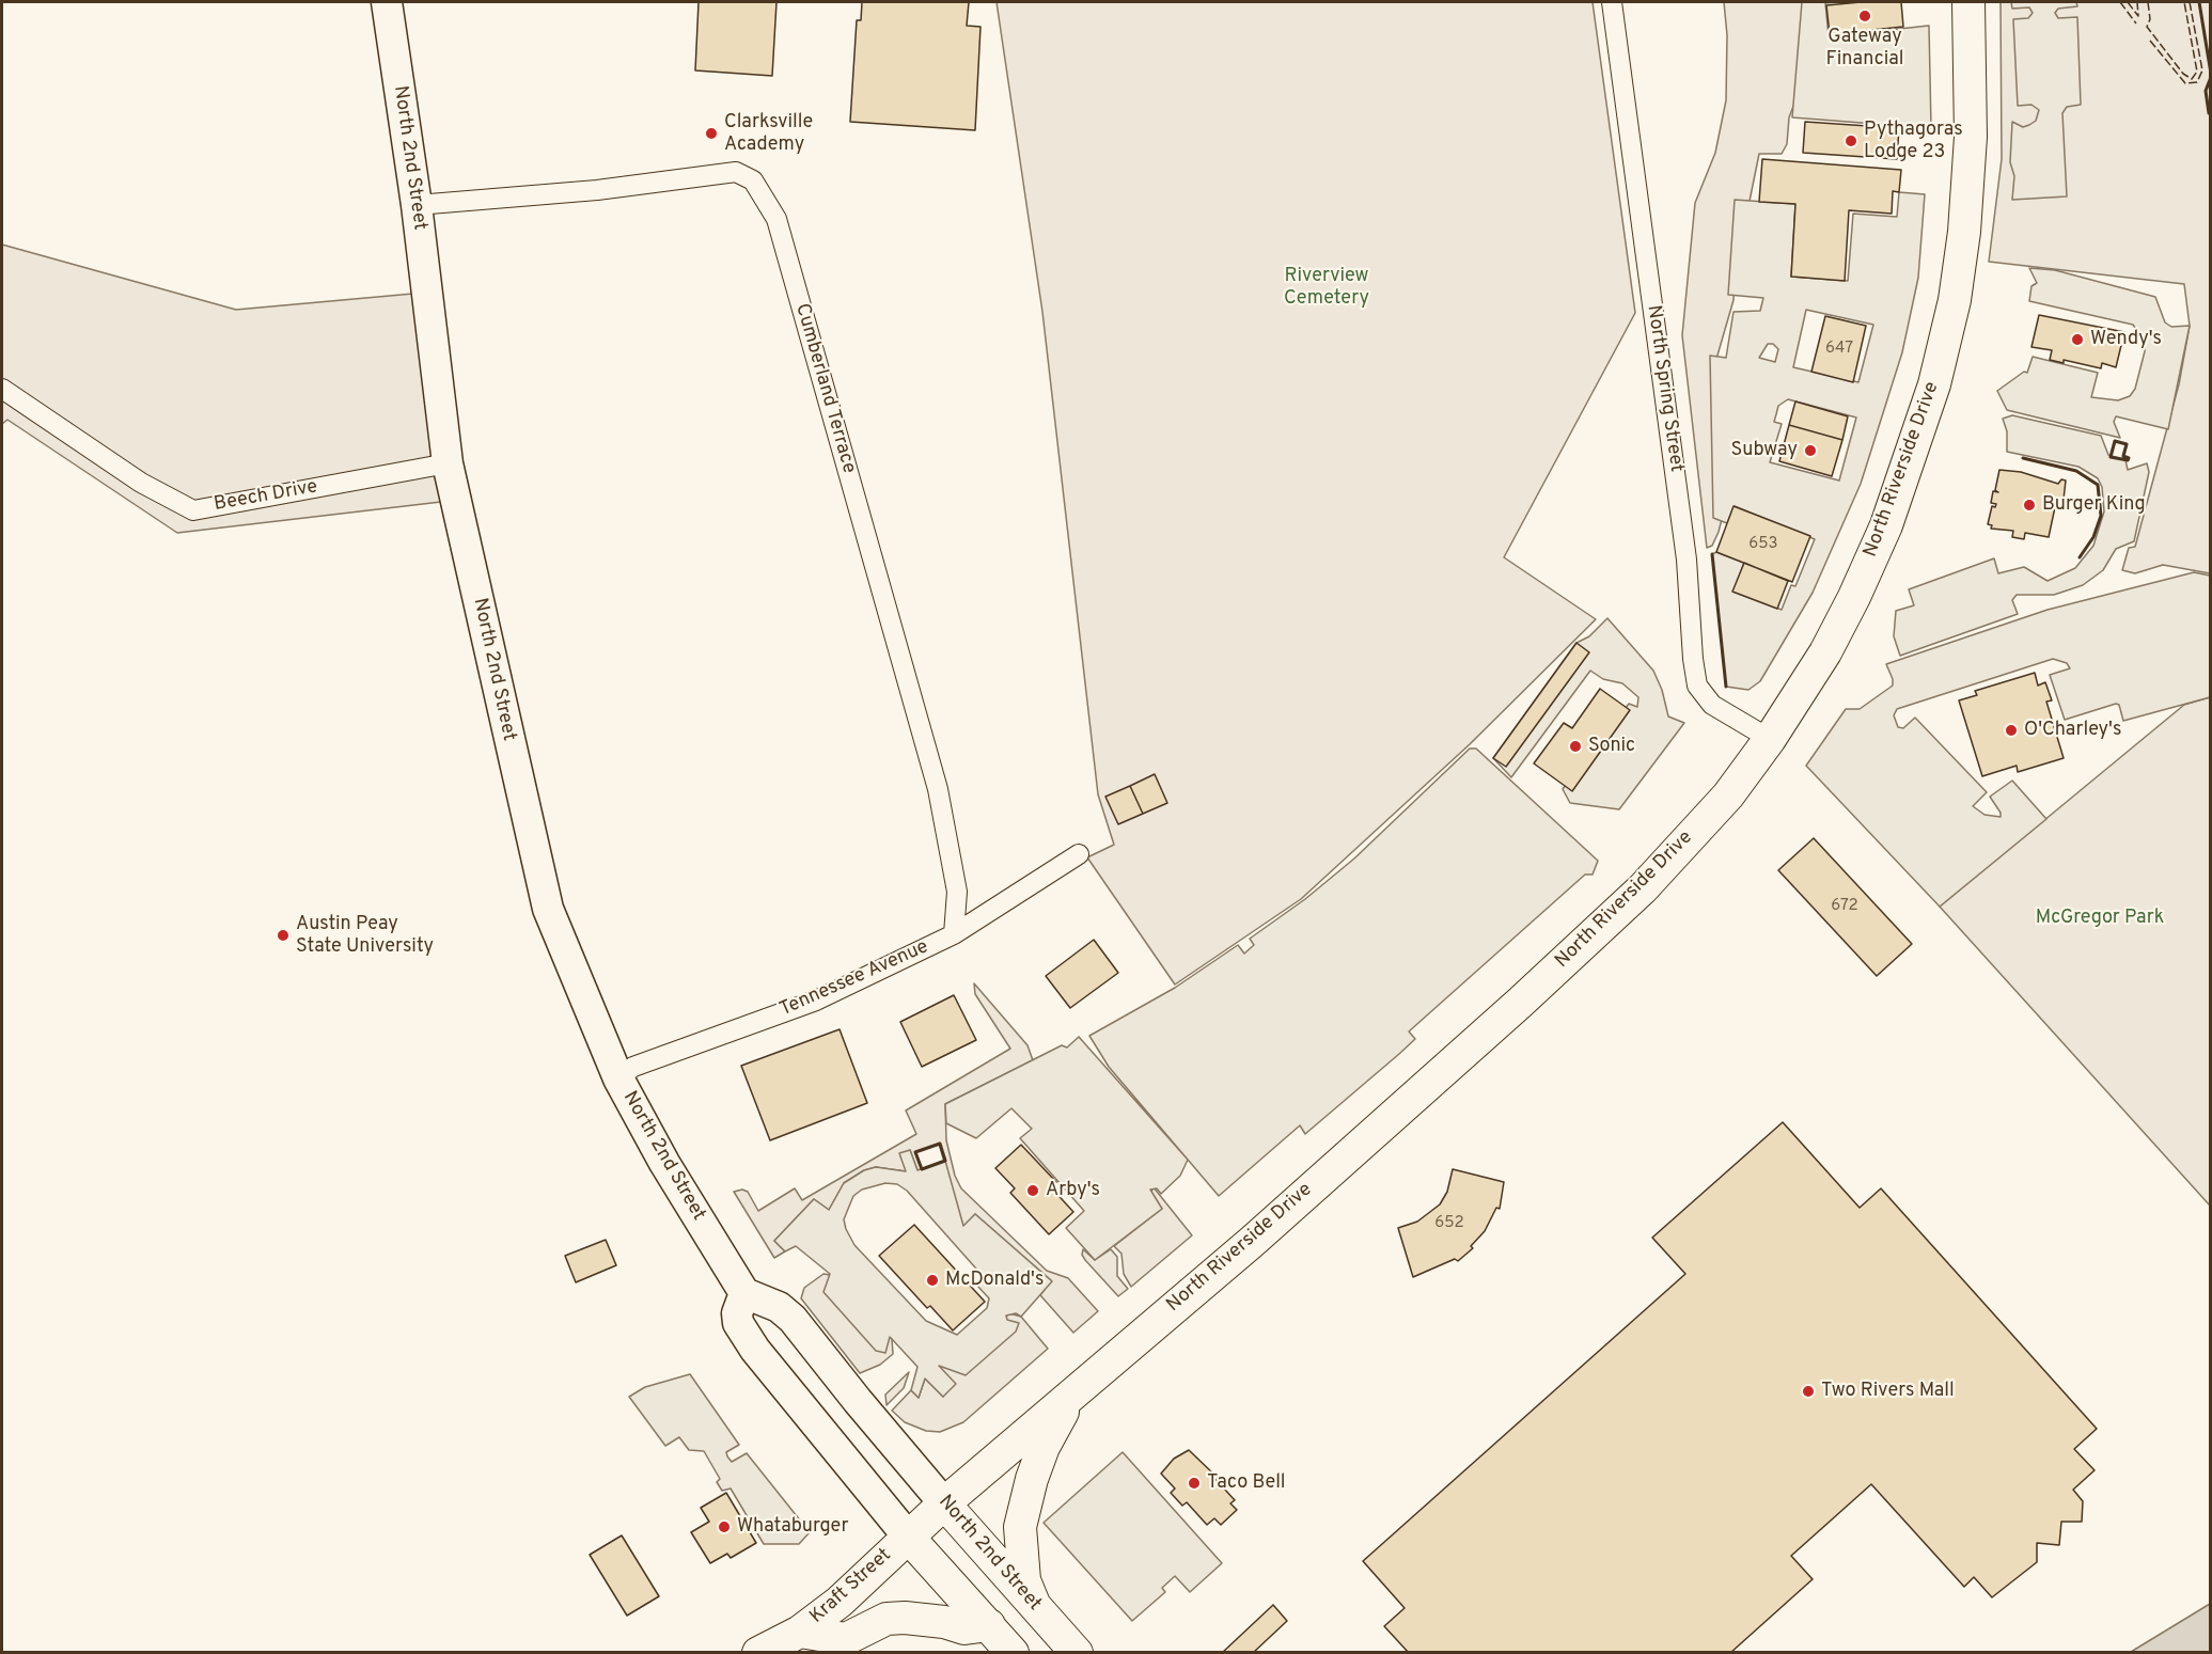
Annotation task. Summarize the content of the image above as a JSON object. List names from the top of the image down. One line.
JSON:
{"streets":{"highway":["North 2nd Street","North Riverside Drive","Kraft Street"],"street":["Cumberland Terrace","North Spring Street","Beech Drive","Tennessee Avenue"]},"crossings":[["North 2nd Street","Cumberland Terrace"],["North 2nd Street","North Riverside Drive"],["North 2nd Street","Beech Drive"],["North 2nd Street","Tennessee Avenue"],["Cumberland Terrace","Tennessee Avenue"],["North Spring Street","North Riverside Drive"],["North Riverside Drive","Kraft Street"]],"parks":["Riverview Cemetery","McGregor Park"],"places":["Gateway Financial","Clarksville Academy","Pythagoras Lodge 23","Wendy's","Subway","Burger King","O'Charley's","Sonic","Austin Peay State University","Arby's","McDonald's","Two Rivers Mall","Taco Bell","Whataburger"],"house_numbers":["647","653","672","652"]}
